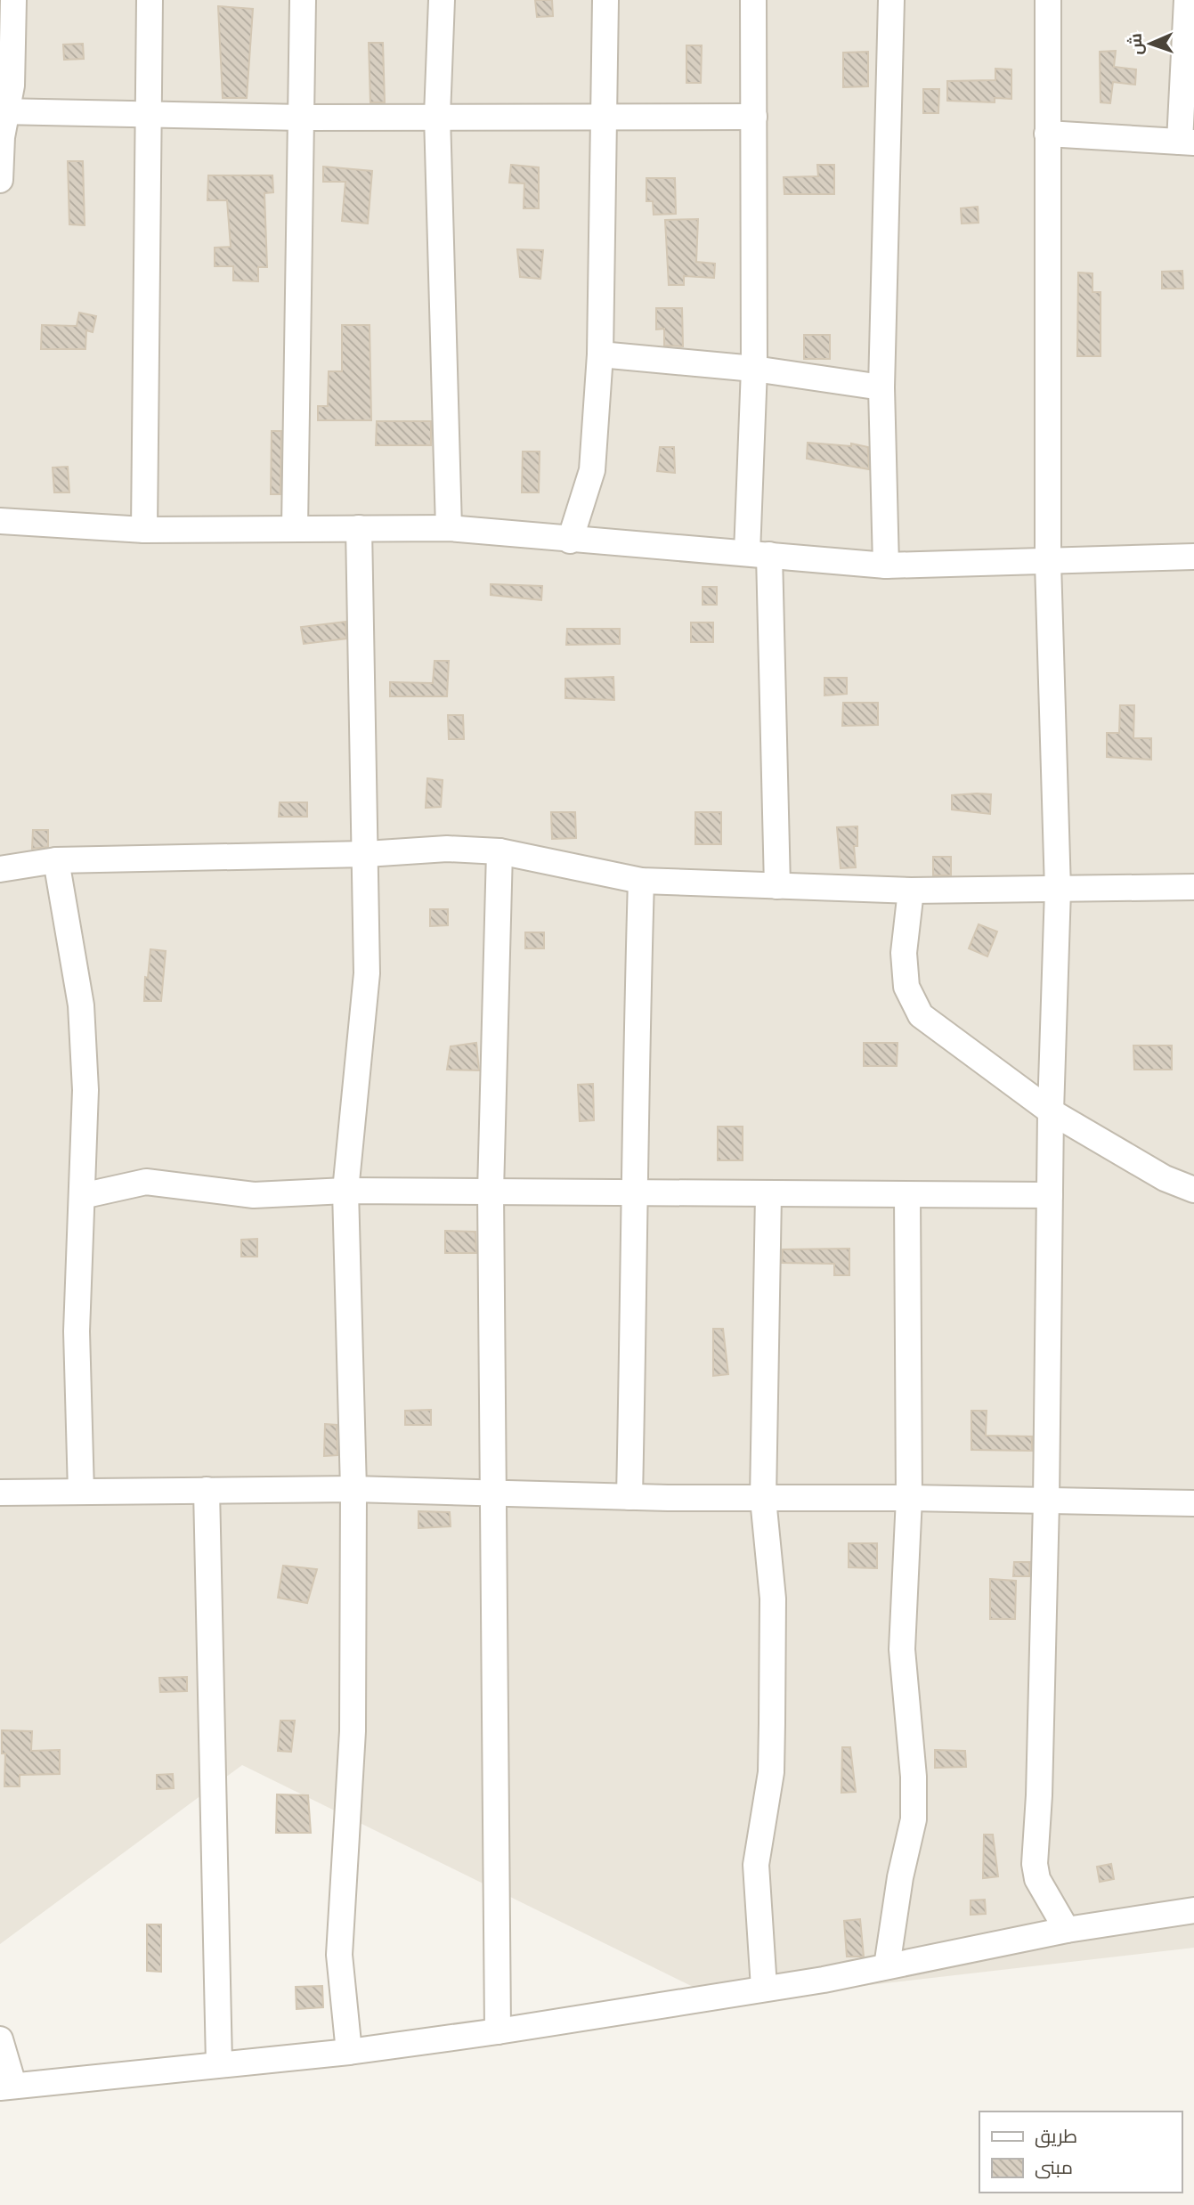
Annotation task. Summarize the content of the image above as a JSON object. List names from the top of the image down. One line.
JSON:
{"legend":["طريق","مبنى"],"north":"left"}
